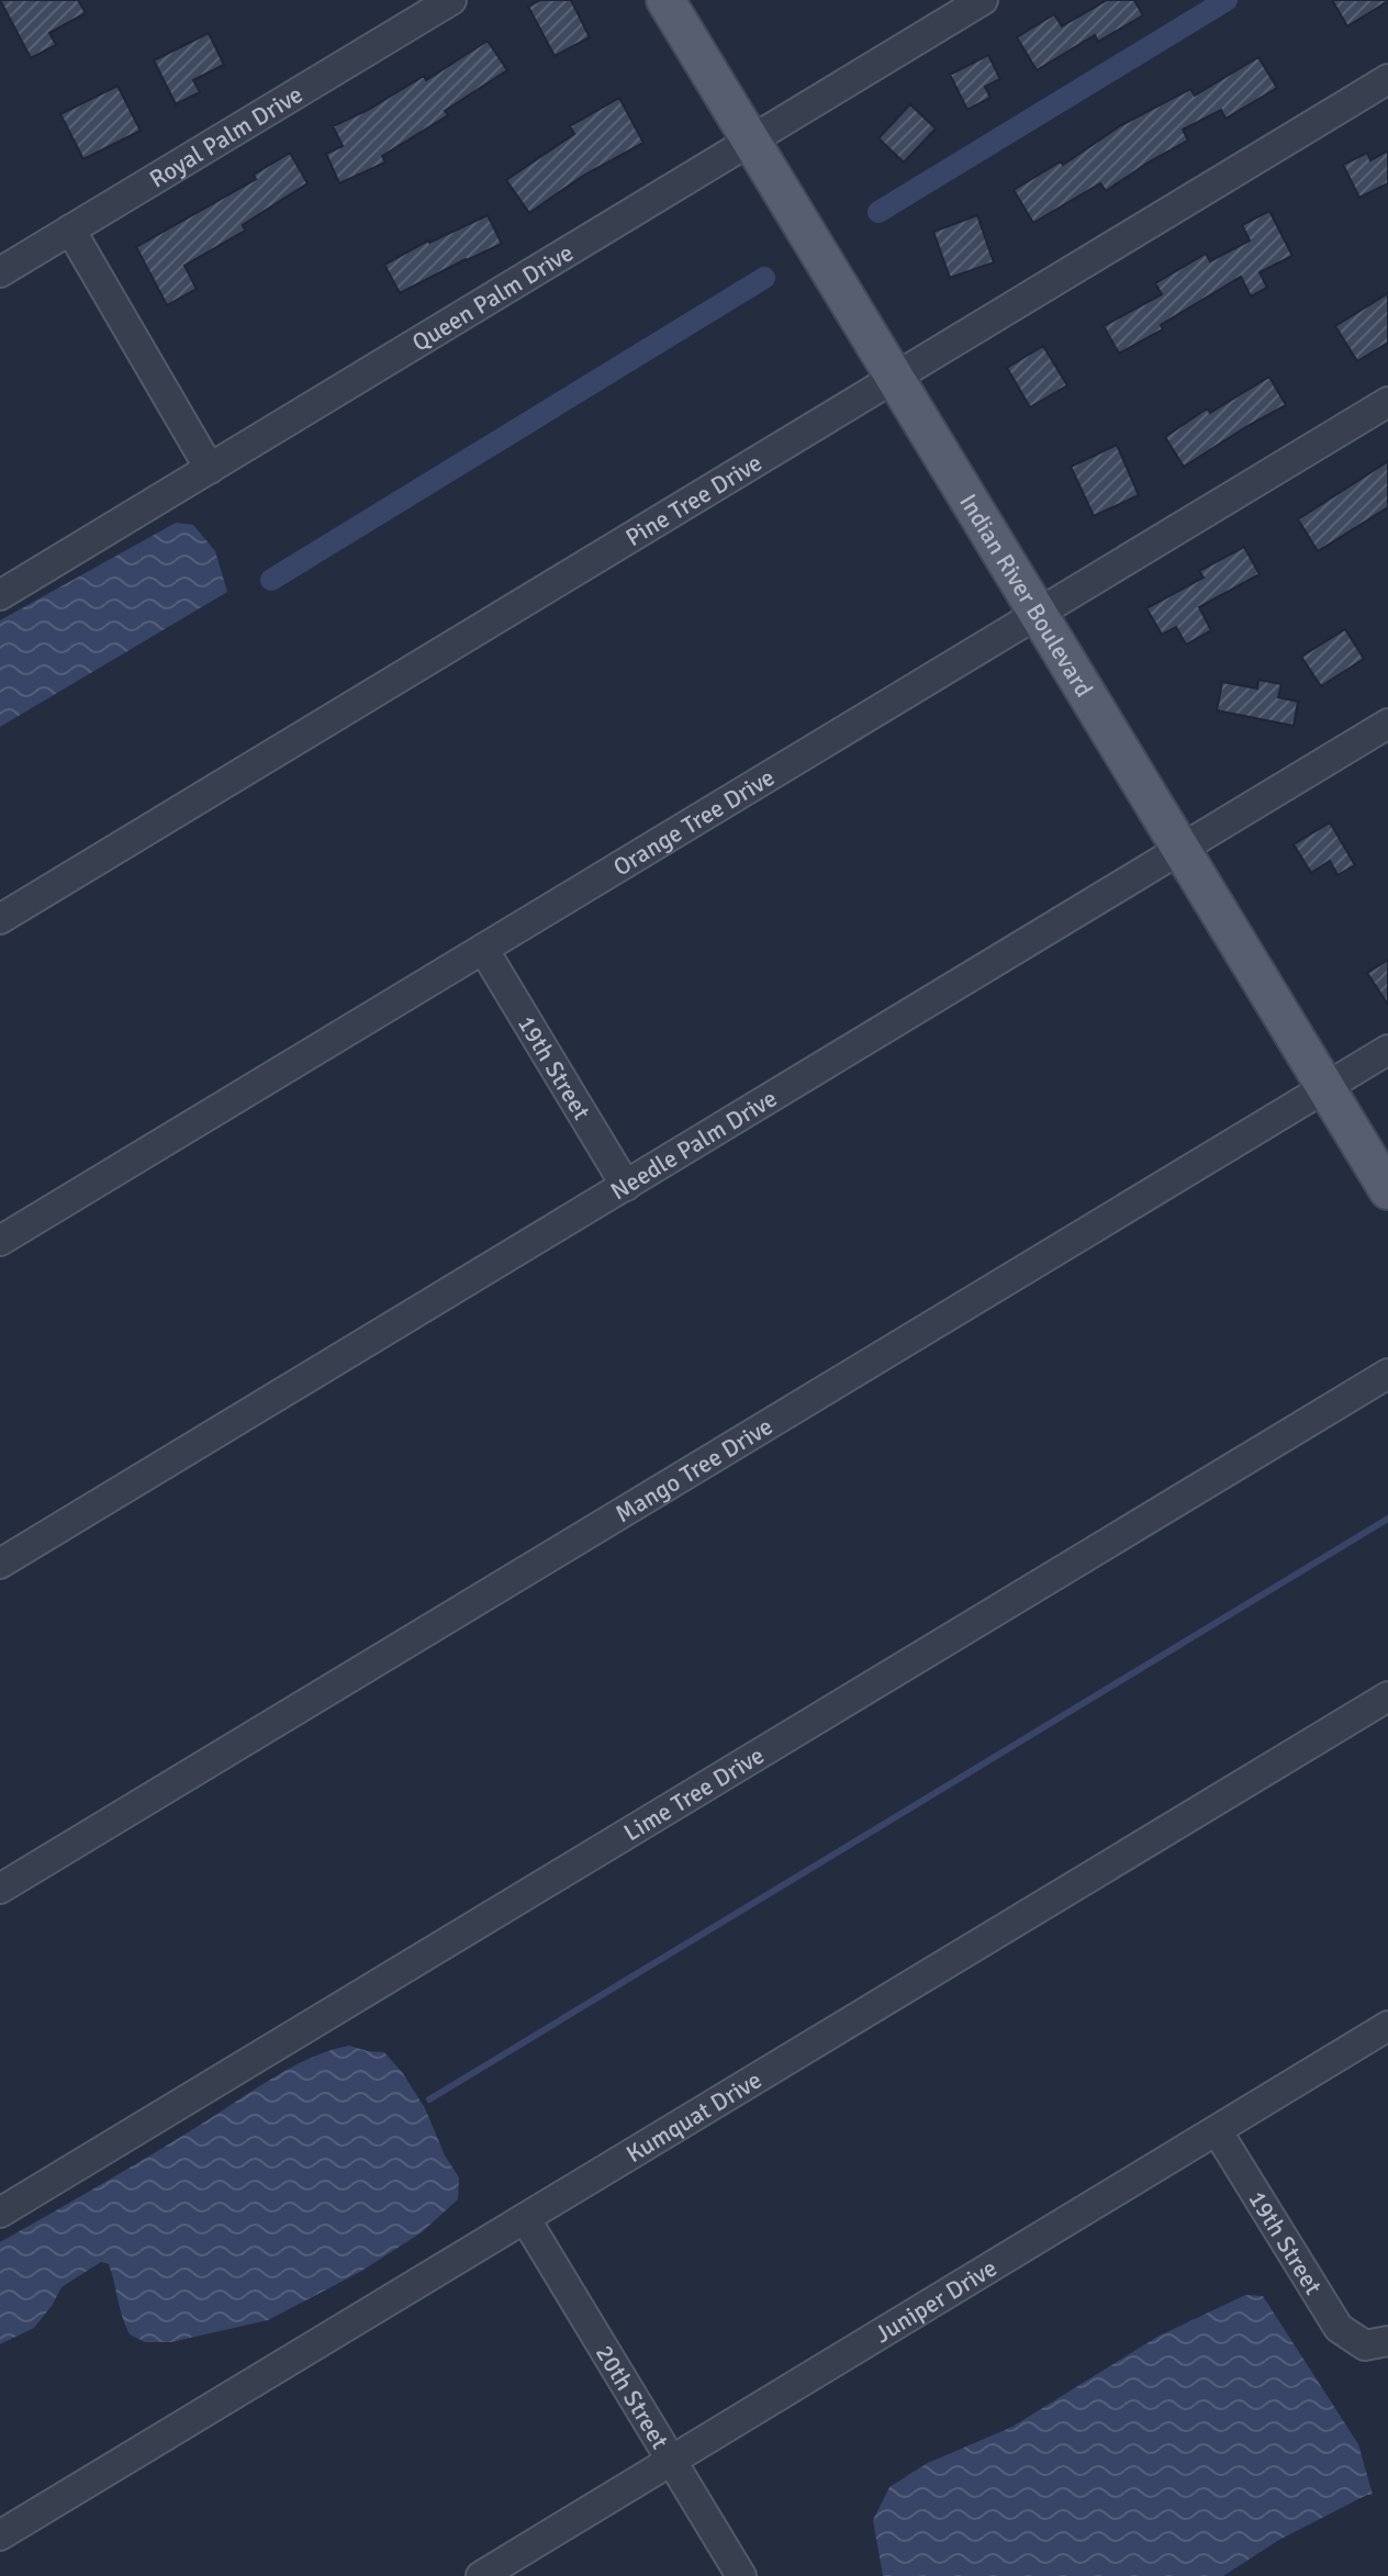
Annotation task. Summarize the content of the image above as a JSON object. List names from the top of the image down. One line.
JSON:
{"streets":{"main road":["Indian River Boulevard"],"street":["Royal Palm Drive","Queen Palm Drive","Pine Tree Drive","Orange Tree Drive","19th Street","Needle Palm Drive","Mango Tree Drive","Lime Tree Drive","Kumquat Drive","Juniper Drive","20th Street"]},"crossings":[["Queen Palm Drive","Indian River Boulevard"],["Pine Tree Drive","Indian River Boulevard"],["Indian River Boulevard","Orange Tree Drive"],["Indian River Boulevard","Needle Palm Drive"],["Indian River Boulevard","Mango Tree Drive"],["Orange Tree Drive","19th Street"],["19th Street","Needle Palm Drive"],["19th Street","Juniper Drive"],["Kumquat Drive","20th Street"],["Juniper Drive","20th Street"]]}
